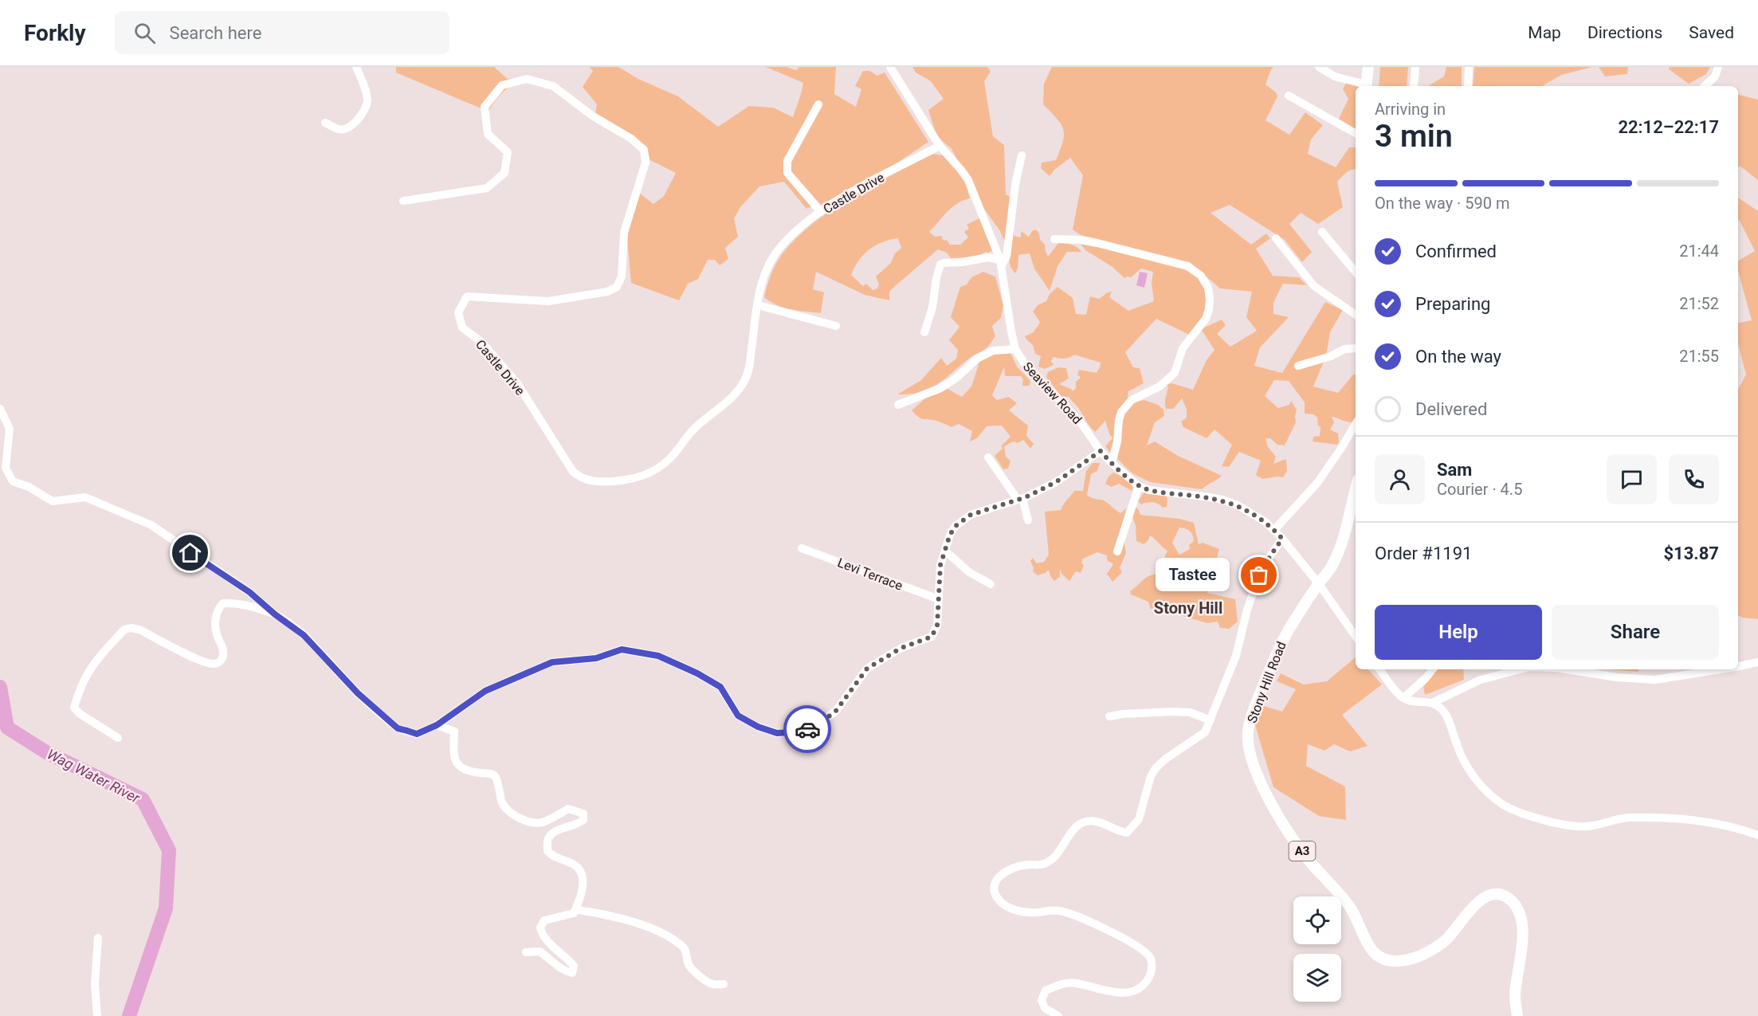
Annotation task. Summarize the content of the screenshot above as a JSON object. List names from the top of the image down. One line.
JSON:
{"streets":{"main road":["Stony Hill Road","A3"],"street":["Castle Drive","Seaview Road","Levi Terrace"]},"crossings":[["Castle Drive","Seaview Road"],["Seaview Road","Stony Hill Road"]],"districts":["Stony Hill"],"water":["Wag Water River"],"places":["Tastee"],"page":{"header":"Forkly","search":"Search here","nav":["Map","Directions","Saved"],"heading":["3 min","Arriving in","22:12–22:17"],"panel":["Sam","Courier · 4.5","Order #1191","$13.87"],"bar":"On the way · 590 m","list":[["Confirmed","21:44"],["Preparing","21:52"],["On the way","21:55"],"Delivered"],"bubble":"Tastee","buttons":["Help","Share"]}}
